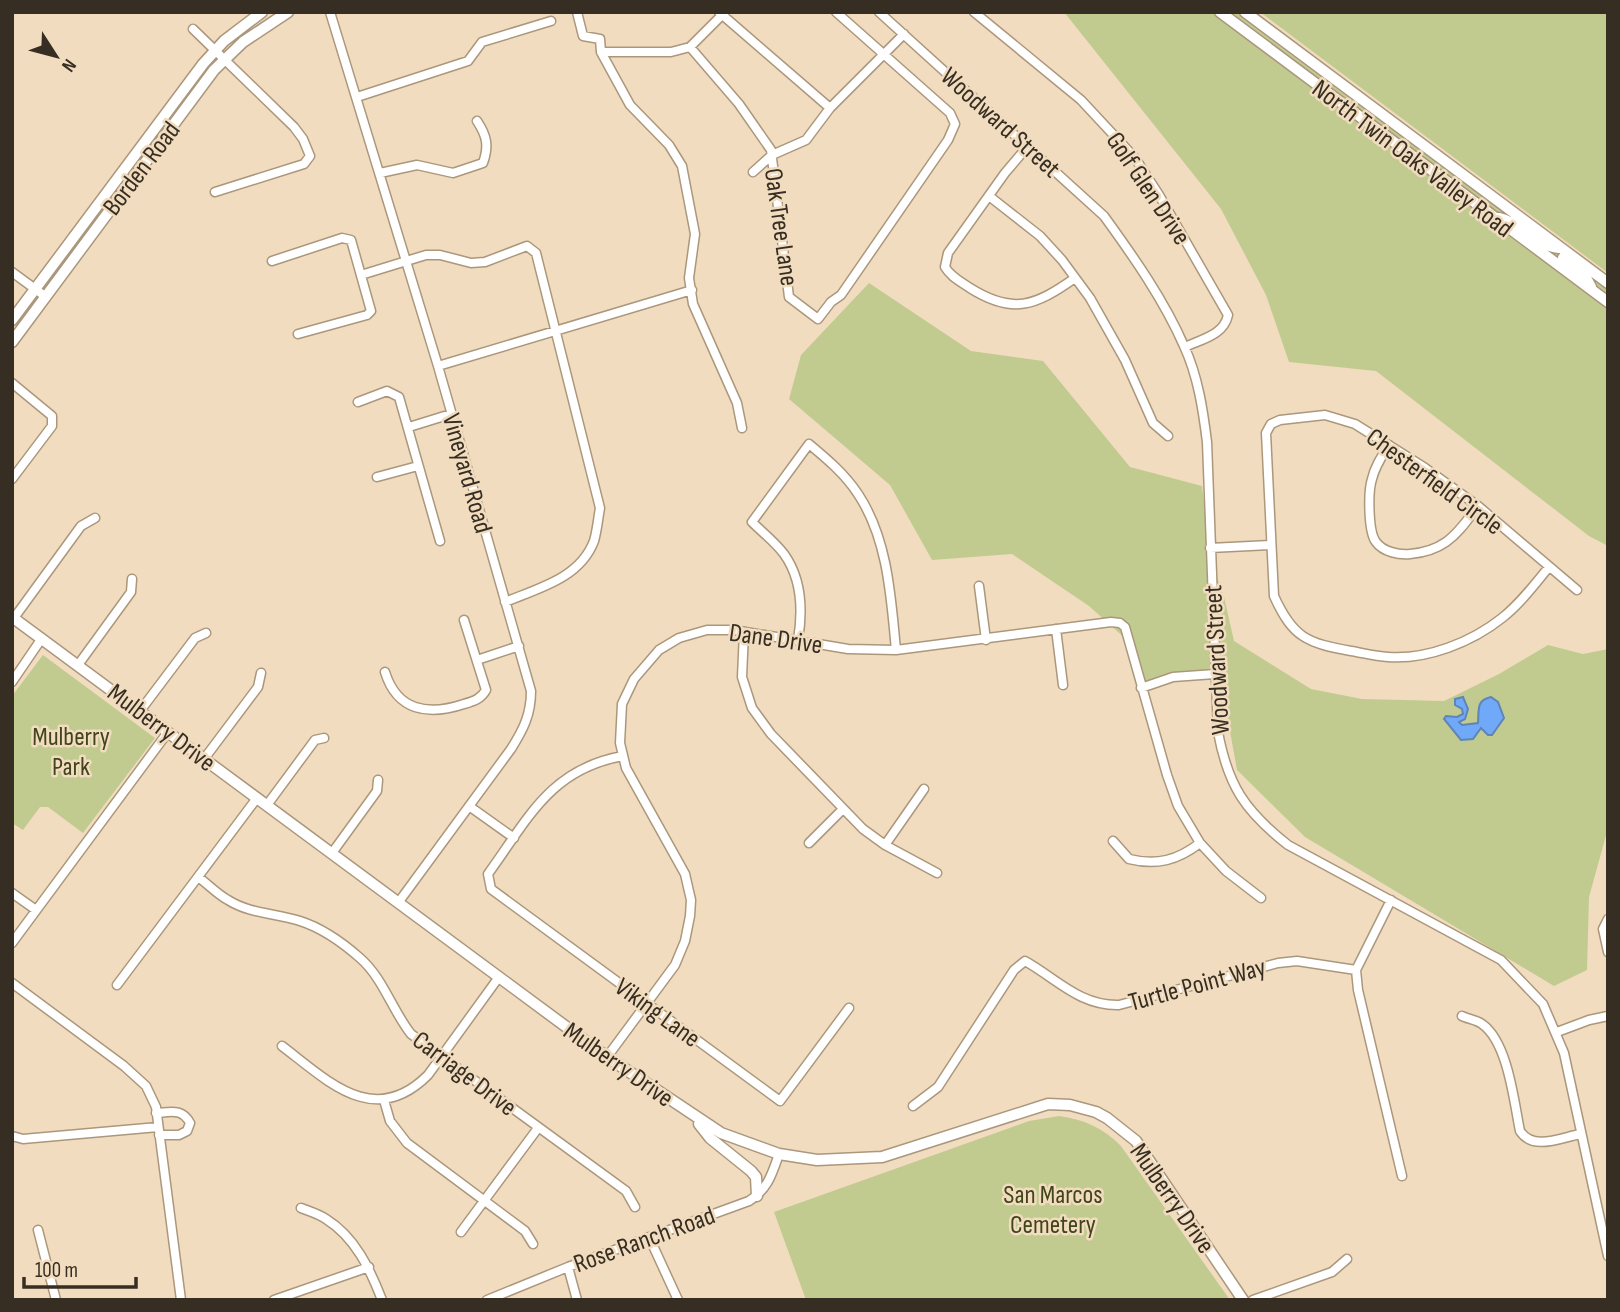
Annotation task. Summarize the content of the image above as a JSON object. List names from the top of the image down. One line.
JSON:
{"streets":{"main road":["North Twin Oaks Valley Road","Borden Road","Mulberry Drive"],"street":["Woodward Street","Golf Glen Drive","Oak Tree Lane","Vineyard Road","Chesterfield Circle","Dane Drive","Turtle Point Way","Viking Lane","Carriage Drive","Rose Ranch Road"]},"crossings":[["Woodward Street","Golf Glen Drive"],["Vineyard Road","Mulberry Drive"],["Dane Drive","Mulberry Drive"],["Dane Drive","Viking Lane"]],"parks":["Mulberry Park","San Marcos Cemetery"],"scale_bar":"100 m","north":"bottom right"}
